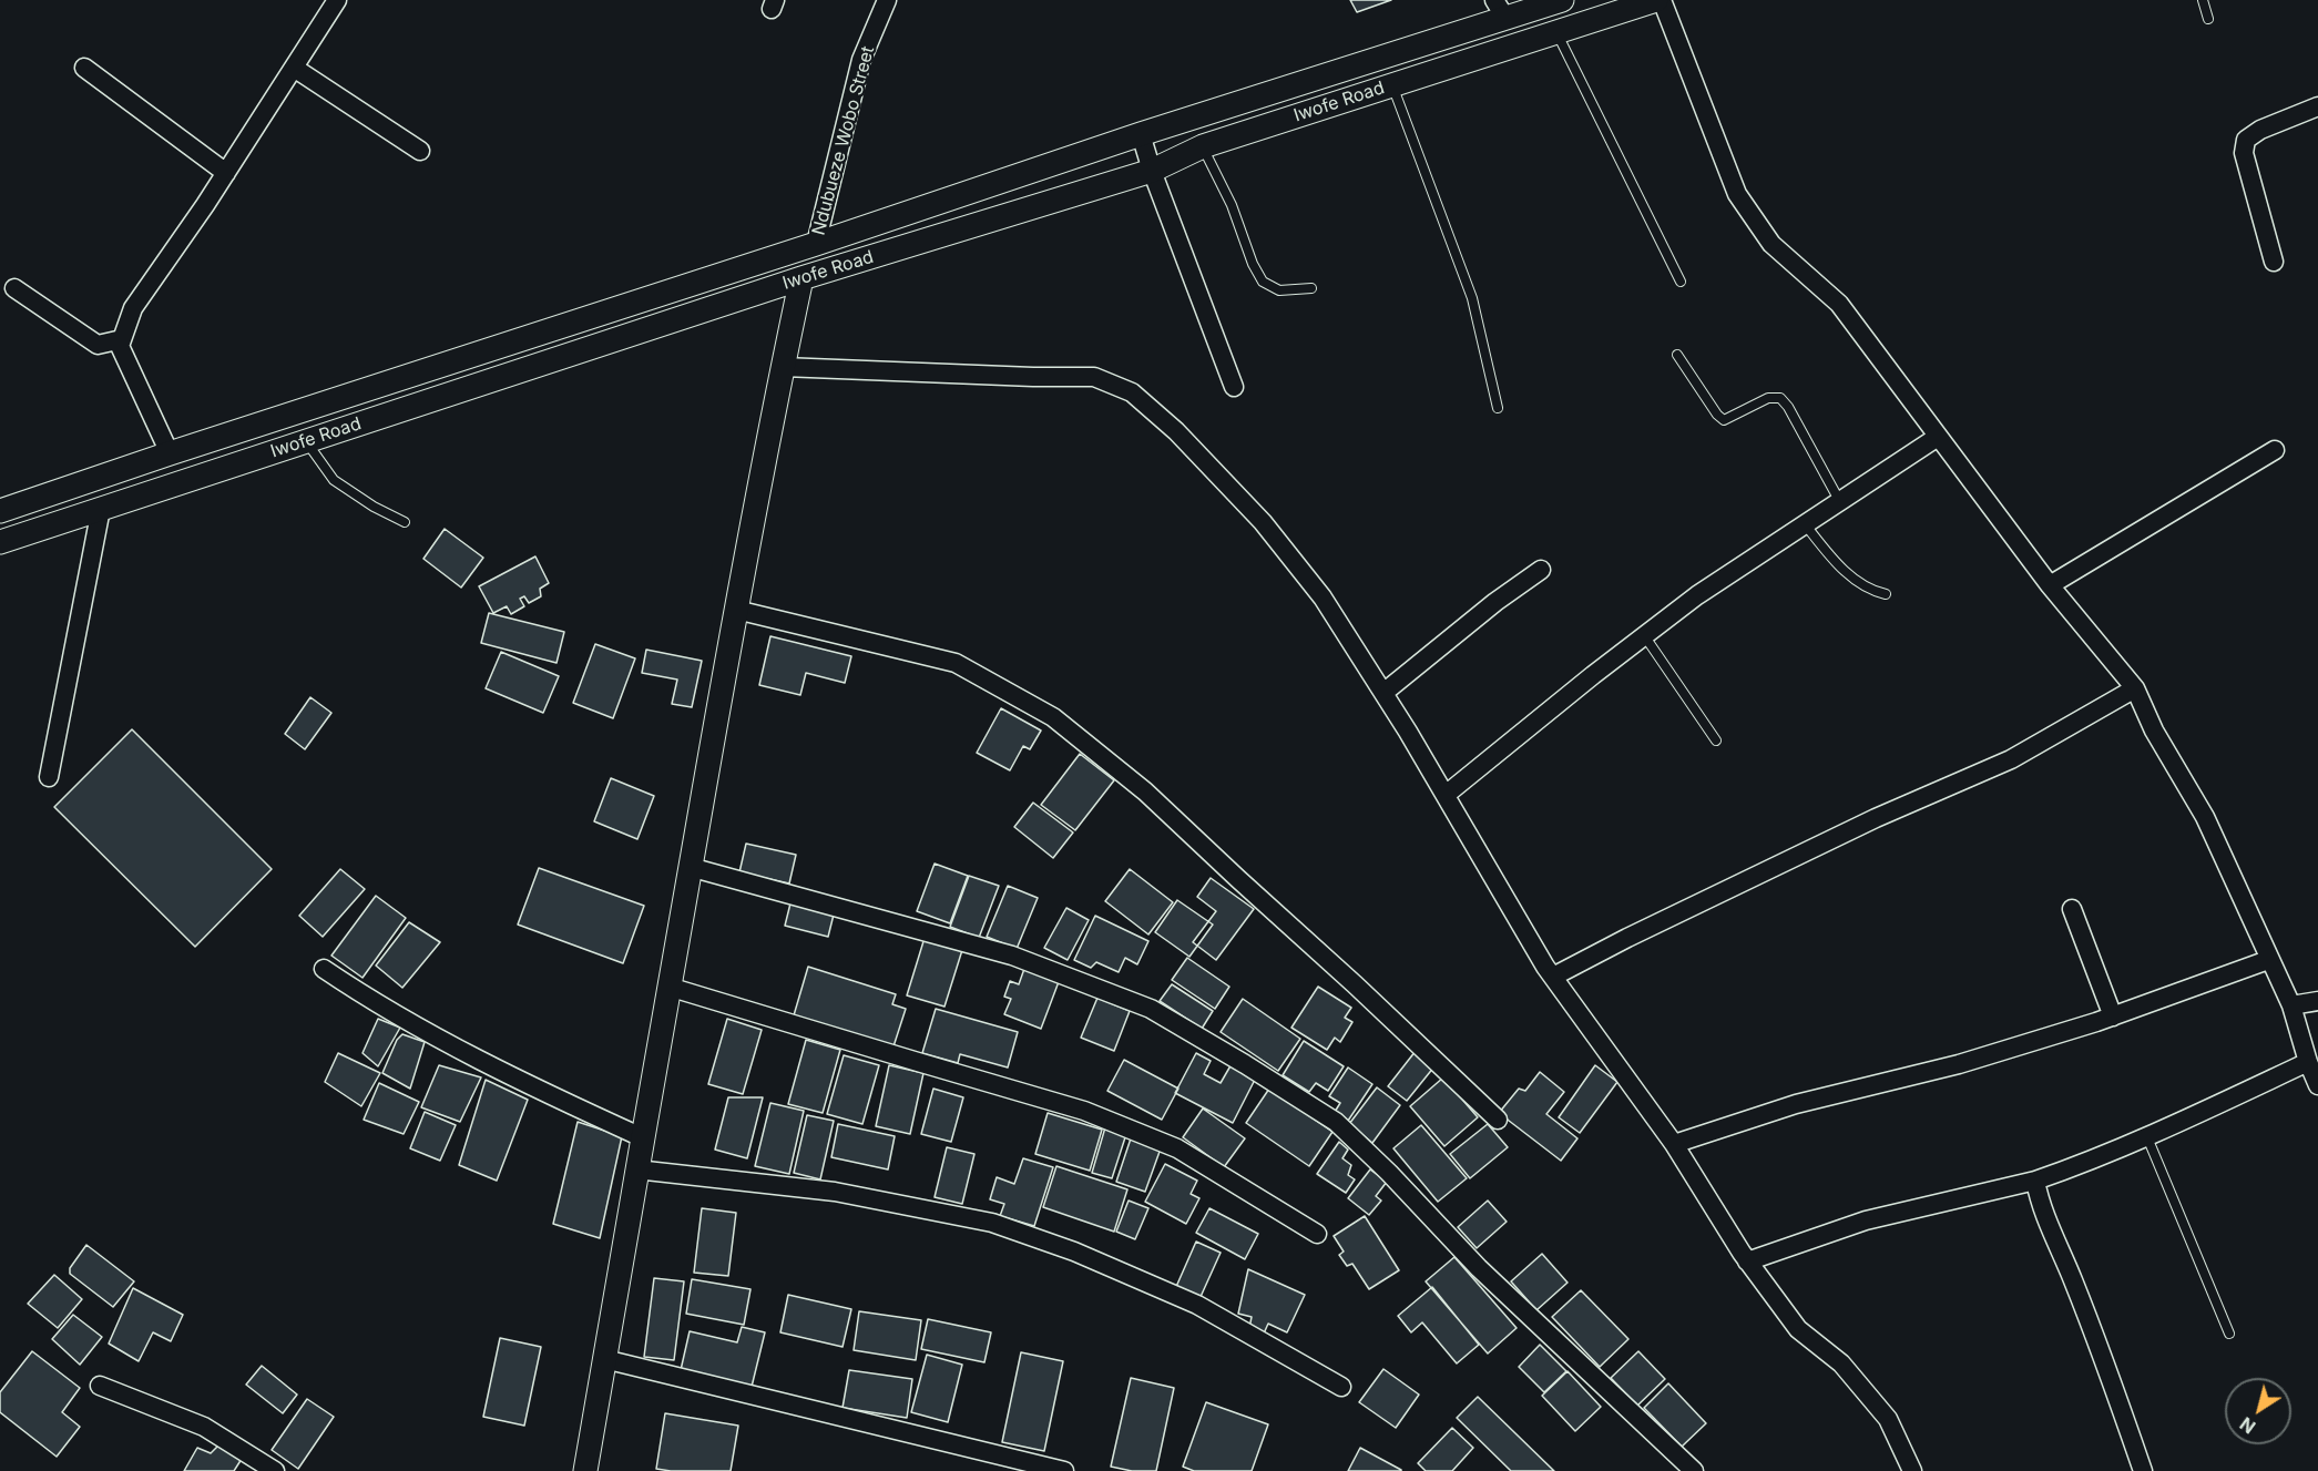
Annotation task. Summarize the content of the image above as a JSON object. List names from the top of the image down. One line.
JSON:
{"streets":{"street":["Iwofe Road","Ndubueze Wobo Street"]},"crossings":[["Iwofe Road","Ndubueze Wobo Street"]],"north":"bottom left"}
